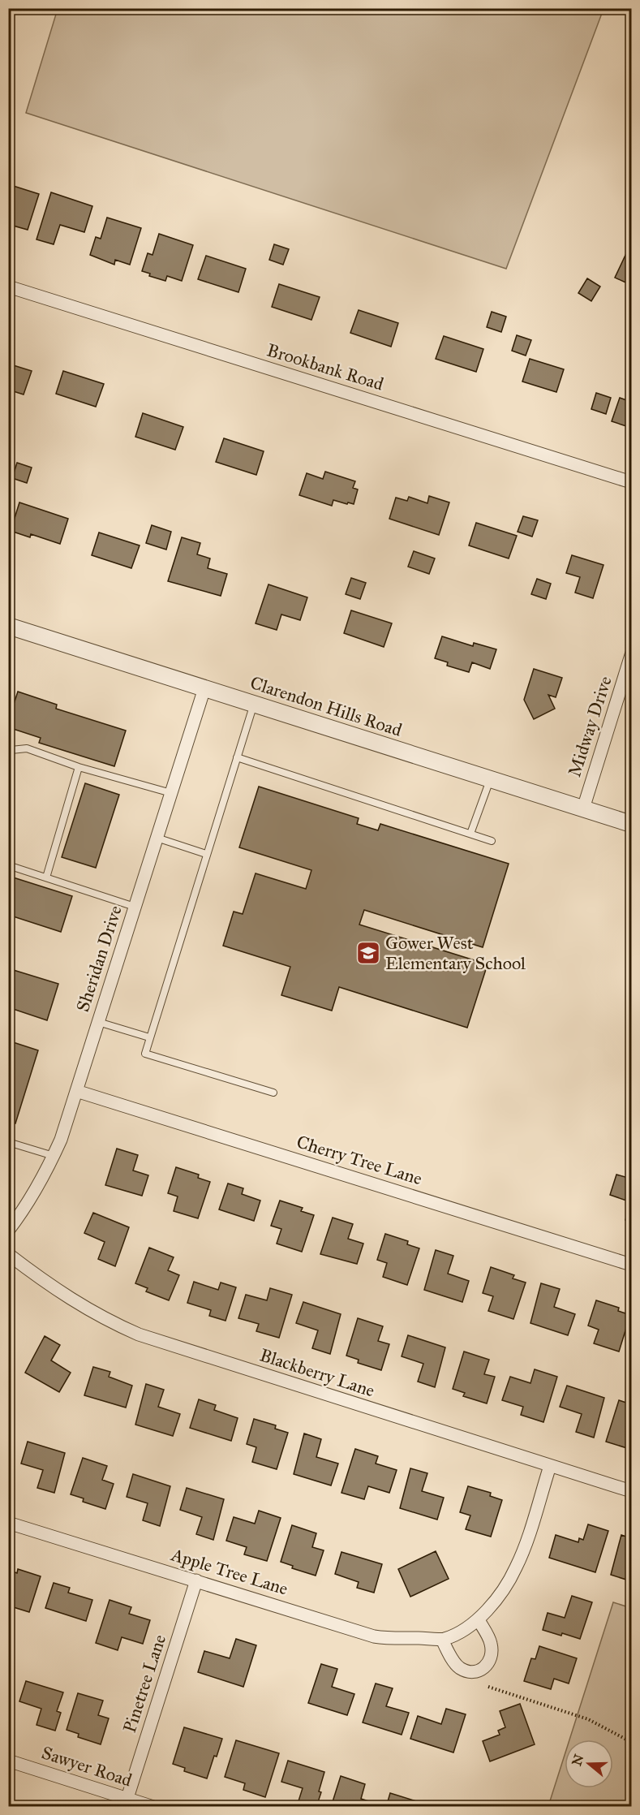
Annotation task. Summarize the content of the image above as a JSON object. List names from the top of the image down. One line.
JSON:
{"streets":{"street":["Brookbank Road","Clarendon Hills Road","Midway Drive","Sheridan Drive","Cherry Tree Lane","Blackberry Lane","Apple Tree Lane","Pinetree Lane","Sawyer Road"]},"crossings":[["Clarendon Hills Road","Midway Drive"],["Clarendon Hills Road","Sheridan Drive"],["Sheridan Drive","Cherry Tree Lane"],["Blackberry Lane","Apple Tree Lane"],["Apple Tree Lane","Pinetree Lane"],["Pinetree Lane","Sawyer Road"]],"places":{"school or university":["Gower West Elementary School"]},"north":"left"}
